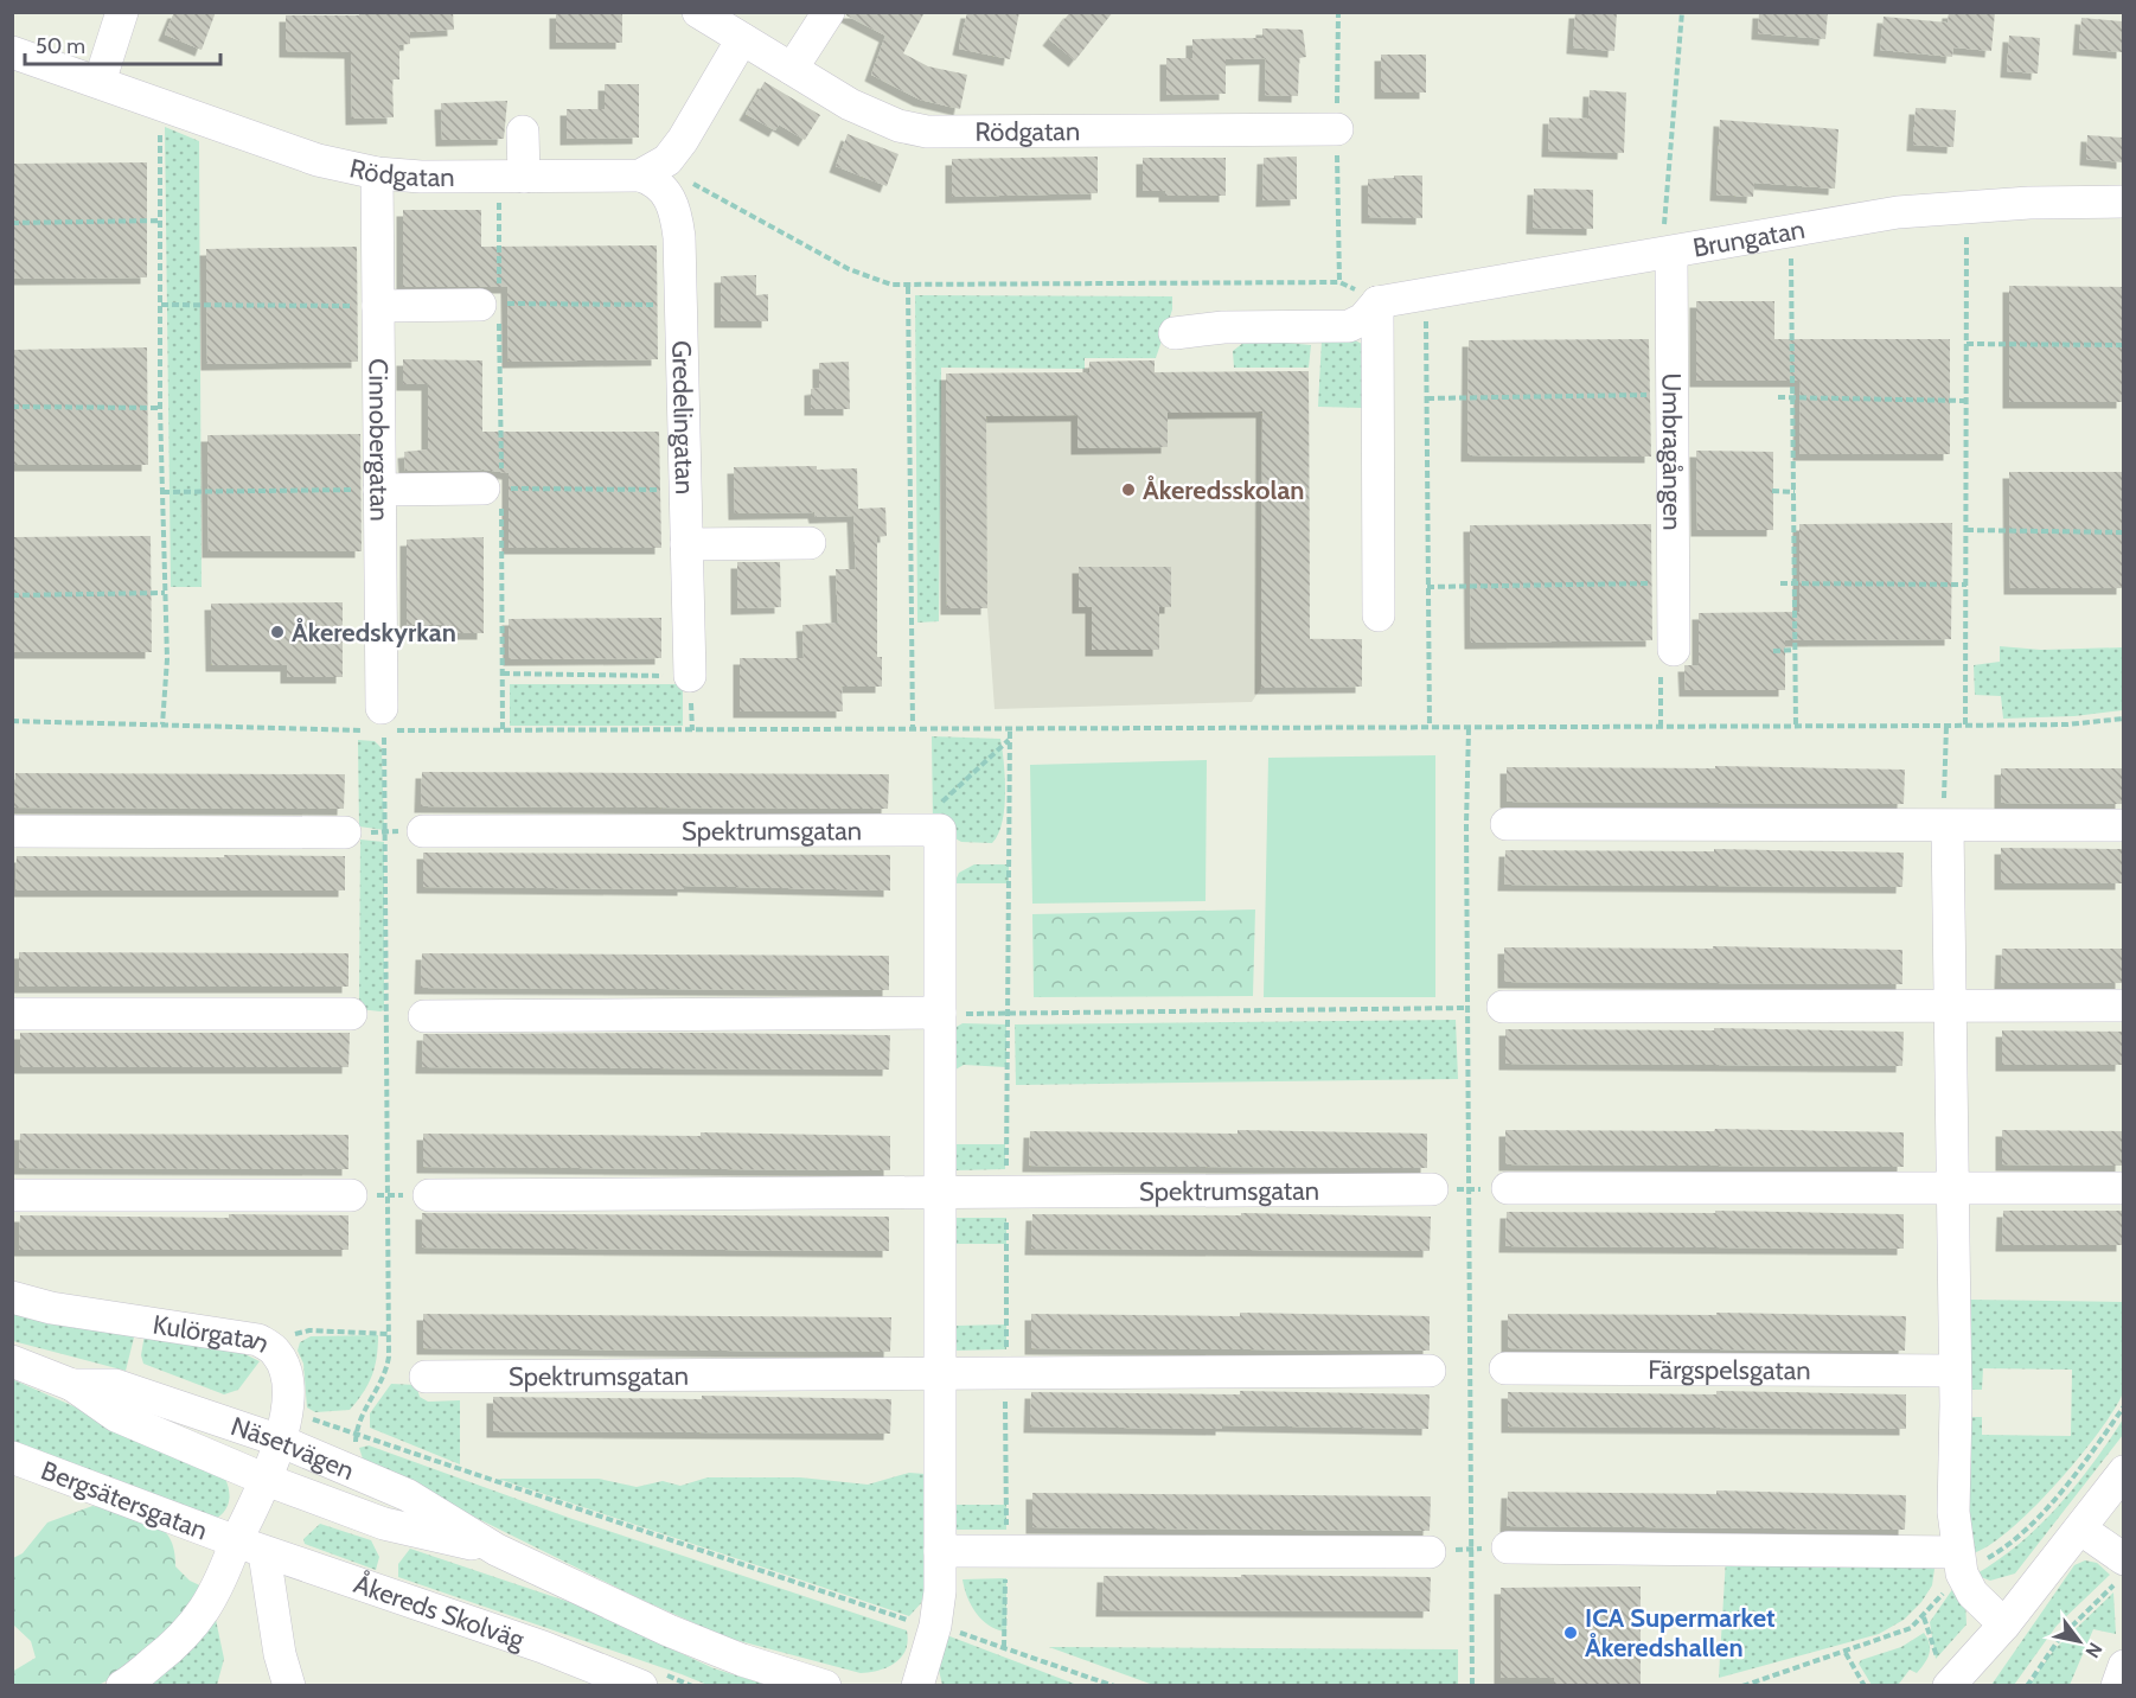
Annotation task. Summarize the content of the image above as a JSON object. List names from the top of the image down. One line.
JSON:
{"streets":{"street":["Rödgatan","Brungatan","Gredelingatan","Cinnobergatan","Umbragången","Spektrumsgatan","Kulörgatan","Färgspelsgatan","Näsetvägen","Bergsätersgatan","Åkereds Skolväg"]},"crossings":[["Rödgatan","Gredelingatan"],["Rödgatan","Cinnobergatan"],["Brungatan","Umbragången"],["Kulörgatan","Näsetvägen"],["Kulörgatan","Bergsätersgatan"],["Näsetvägen","Bergsätersgatan"],["Bergsätersgatan","Åkereds Skolväg"]],"places":["Åkeredsskolan","Åkeredskyrkan","ICA Supermarket Åkeredshallen"],"scale_bar":"50 m","north":"bottom right"}
